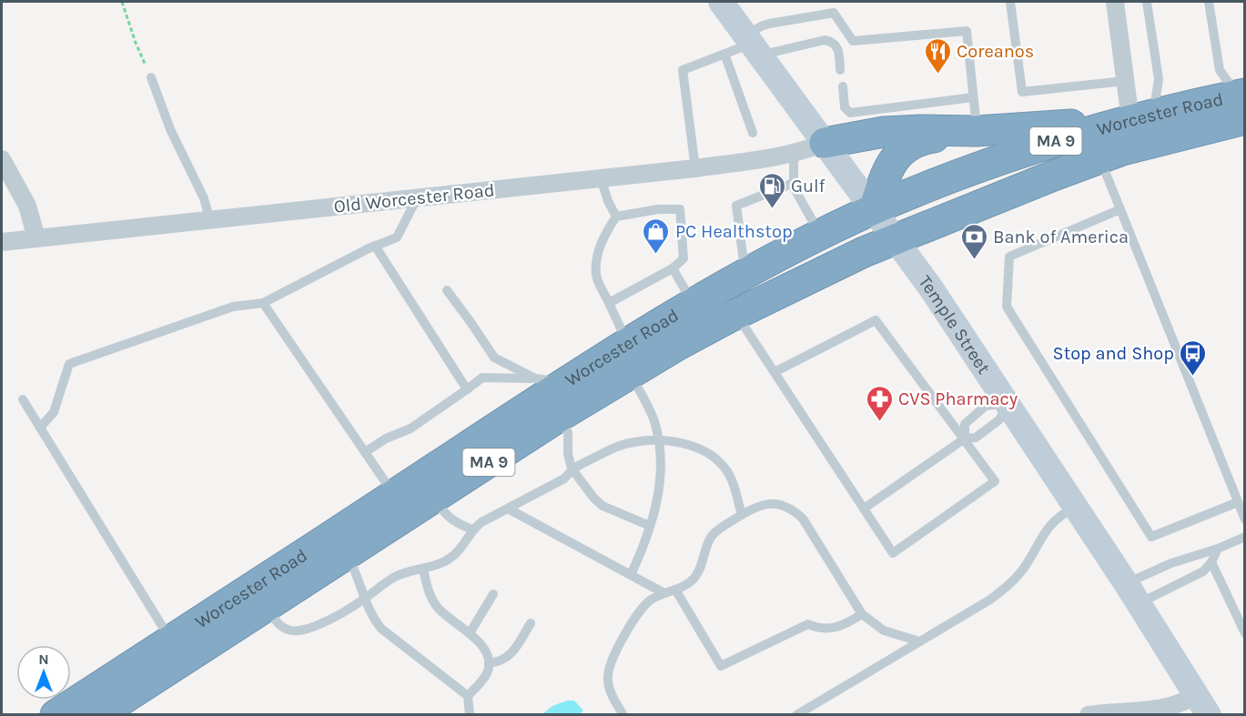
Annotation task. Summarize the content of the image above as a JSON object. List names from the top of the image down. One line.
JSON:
{"streets":{"highway":["Worcester Road","MA 9"],"street":["Old Worcester Road","Temple Street"]},"crossings":[["Worcester Road","Temple Street"],["Old Worcester Road","Temple Street"]],"places":{"restaurant":["Coreanos"],"fuel station":["Gulf"],"shop":["PC Healthstop"],"bank":["Bank of America"],"bus stop":["Stop and Shop"],"pharmacy":["CVS Pharmacy"]},"north":"top"}
